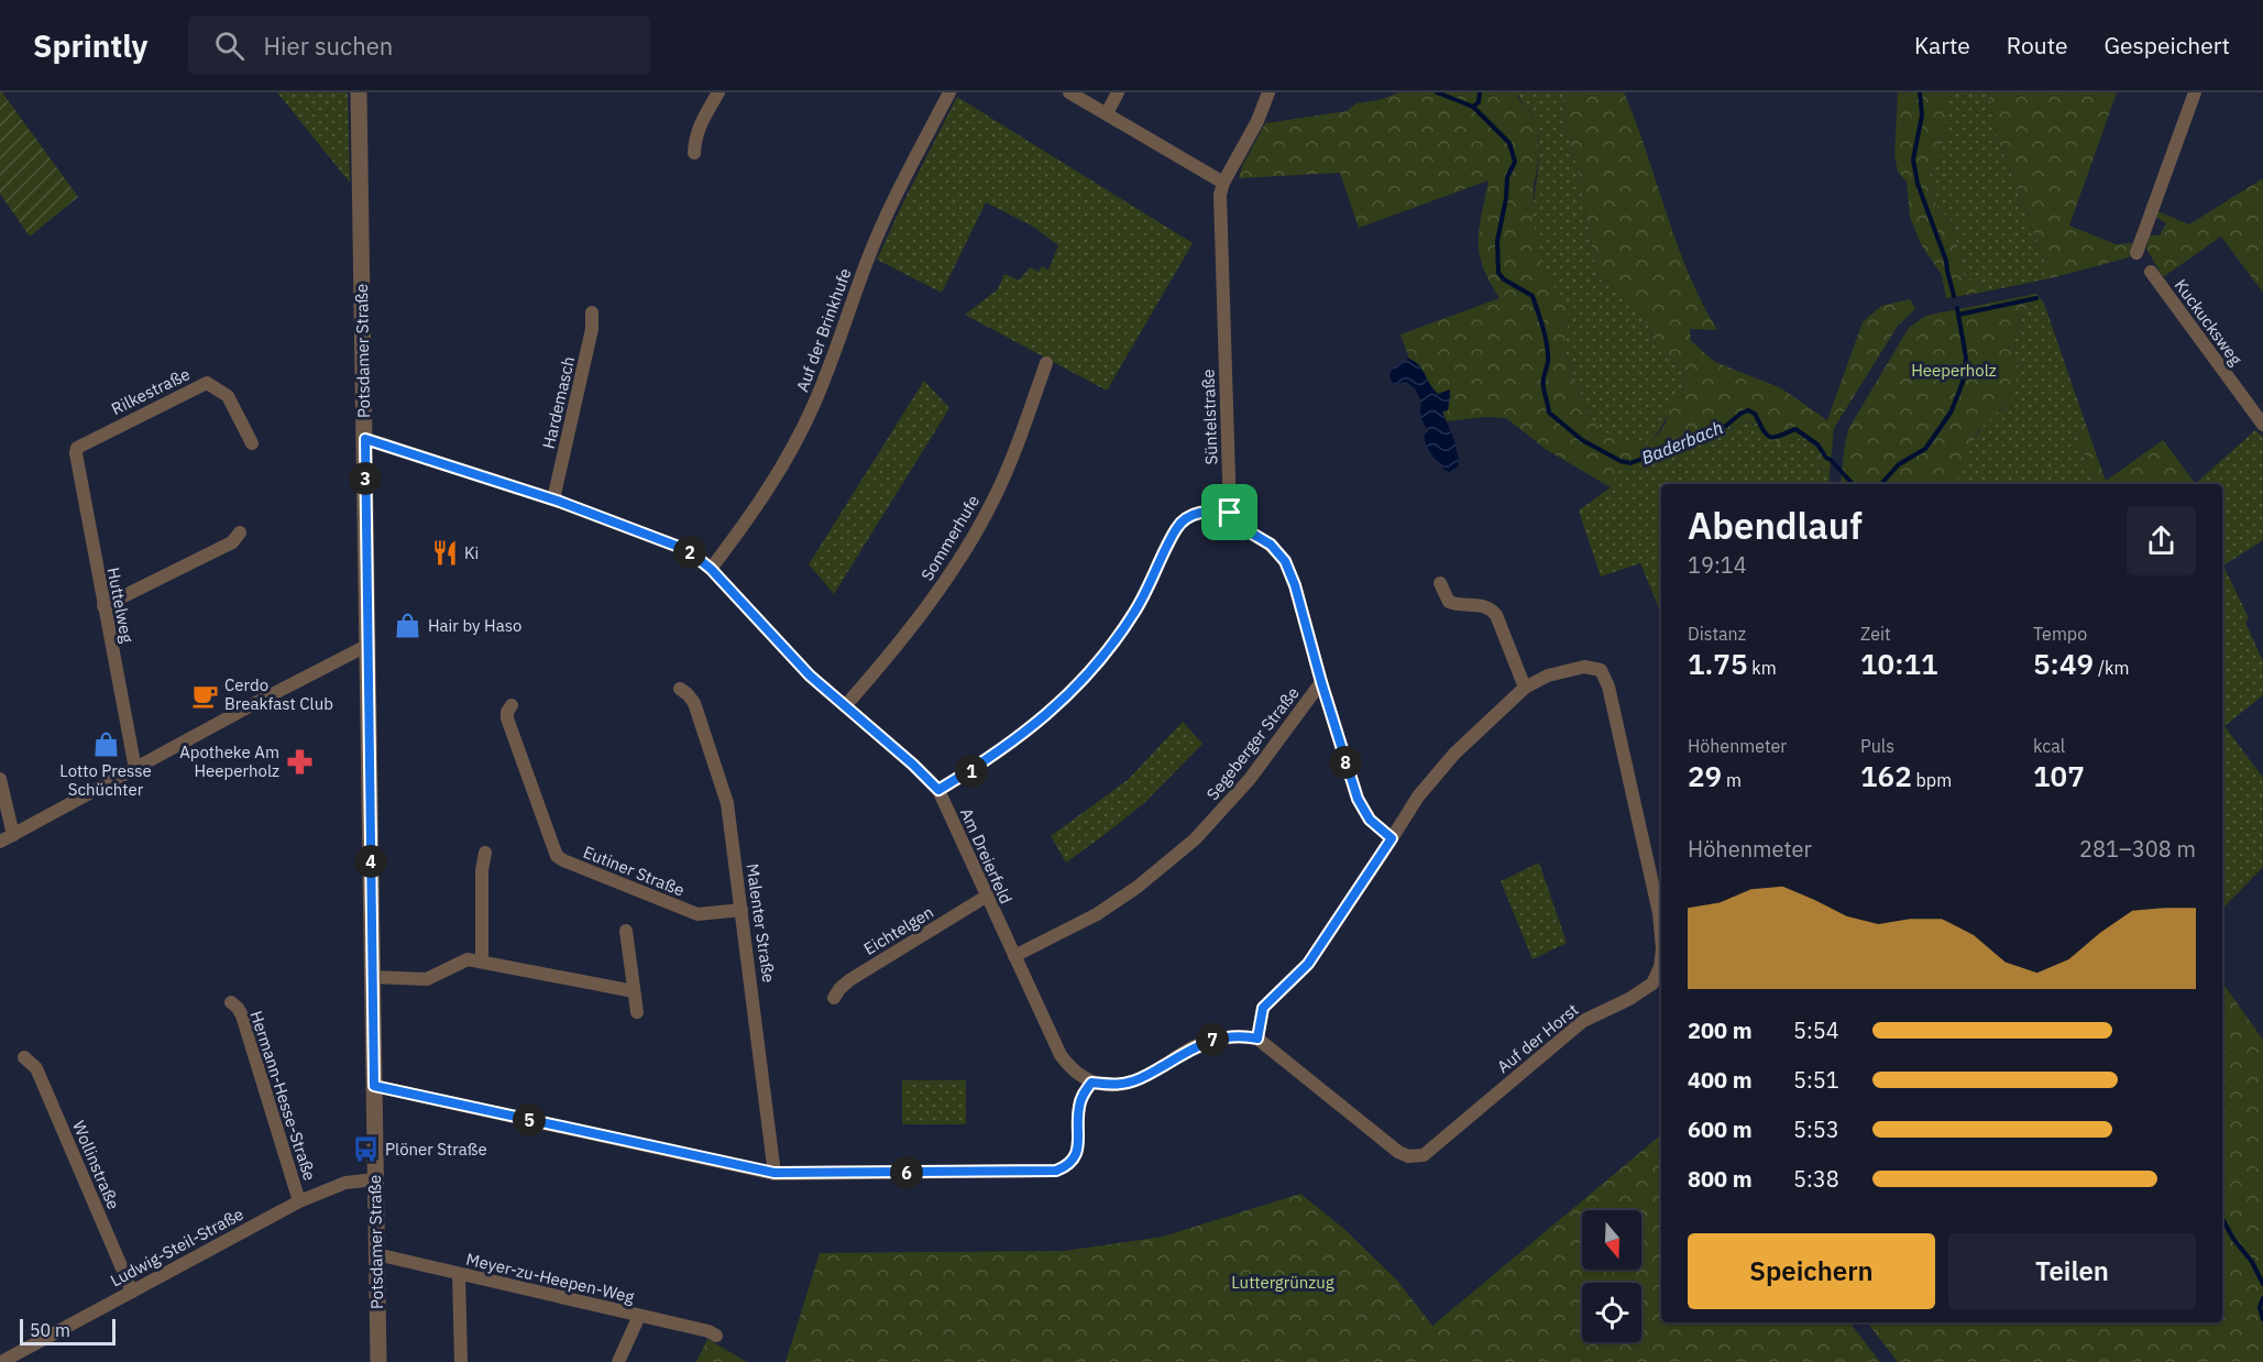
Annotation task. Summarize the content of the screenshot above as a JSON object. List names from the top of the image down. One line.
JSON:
{"streets":{"street":["Kuckucksweg","Auf der Brinkhufe","Potsdamer Straße","Rilkestraße","Hardemasch","Süntelstraße","Sommerhufe","Huttelweg","Segeberger Straße","Am Dreierfeld","Eutiner Straße","Malenter Straße","Eichtelgen","Auf der Horst","Hermann-Hesse-Straße","Wollinstraße","Ludwig-Steil-Straße","Meyer-zu-Heepen-Weg"]},"crossings":[["Auf der Brinkhufe","Am Dreierfeld"],["Potsdamer Straße","Am Dreierfeld"],["Potsdamer Straße","Ludwig-Steil-Straße"],["Potsdamer Straße","Meyer-zu-Heepen-Weg"],["Rilkestraße","Huttelweg"],["Hardemasch","Am Dreierfeld"],["Sommerhufe","Am Dreierfeld"],["Segeberger Straße","Am Dreierfeld"],["Am Dreierfeld","Eichtelgen"],["Eutiner Straße","Malenter Straße"],["Hermann-Hesse-Straße","Ludwig-Steil-Straße"],["Wollinstraße","Ludwig-Steil-Straße"]],"water":["Baderbach"],"parks":["Heeperholz","Luttergrünzug"],"places":{"restaurant":["Ki"],"shop":["Hair by Haso","Lotto Presse Schüchter"],"cafe":["Cerdo Breakfast Club"],"pharmacy":["Apotheke Am Heeperholz"],"bus stop":["Plöner Straße"]},"scale_bar":"50 m","north":"bottom","page":{"header":"Sprintly","search":"Hier suchen","nav":["Karte","Route","Gespeichert"],"pins":["3","2","8","1","4","7","5","6"],"heading":["Abendlauf","19:14"],"stats":[["Distanz","1.75 km"],["Zeit","10:11"],["Tempo","5:49 /km"],["Höhenmeter","29 m"],["Puls","162 bpm"],["kcal","107"]],"chart":["Höhenmeter","281–308 m"],"list":[{"name":"200 m","note":"5:54"},{"name":"400 m","note":"5:51"},{"name":"600 m","note":"5:53"},{"name":"800 m","note":"5:38"}],"buttons":["Speichern","Teilen"],"scale":"50 m"}}
